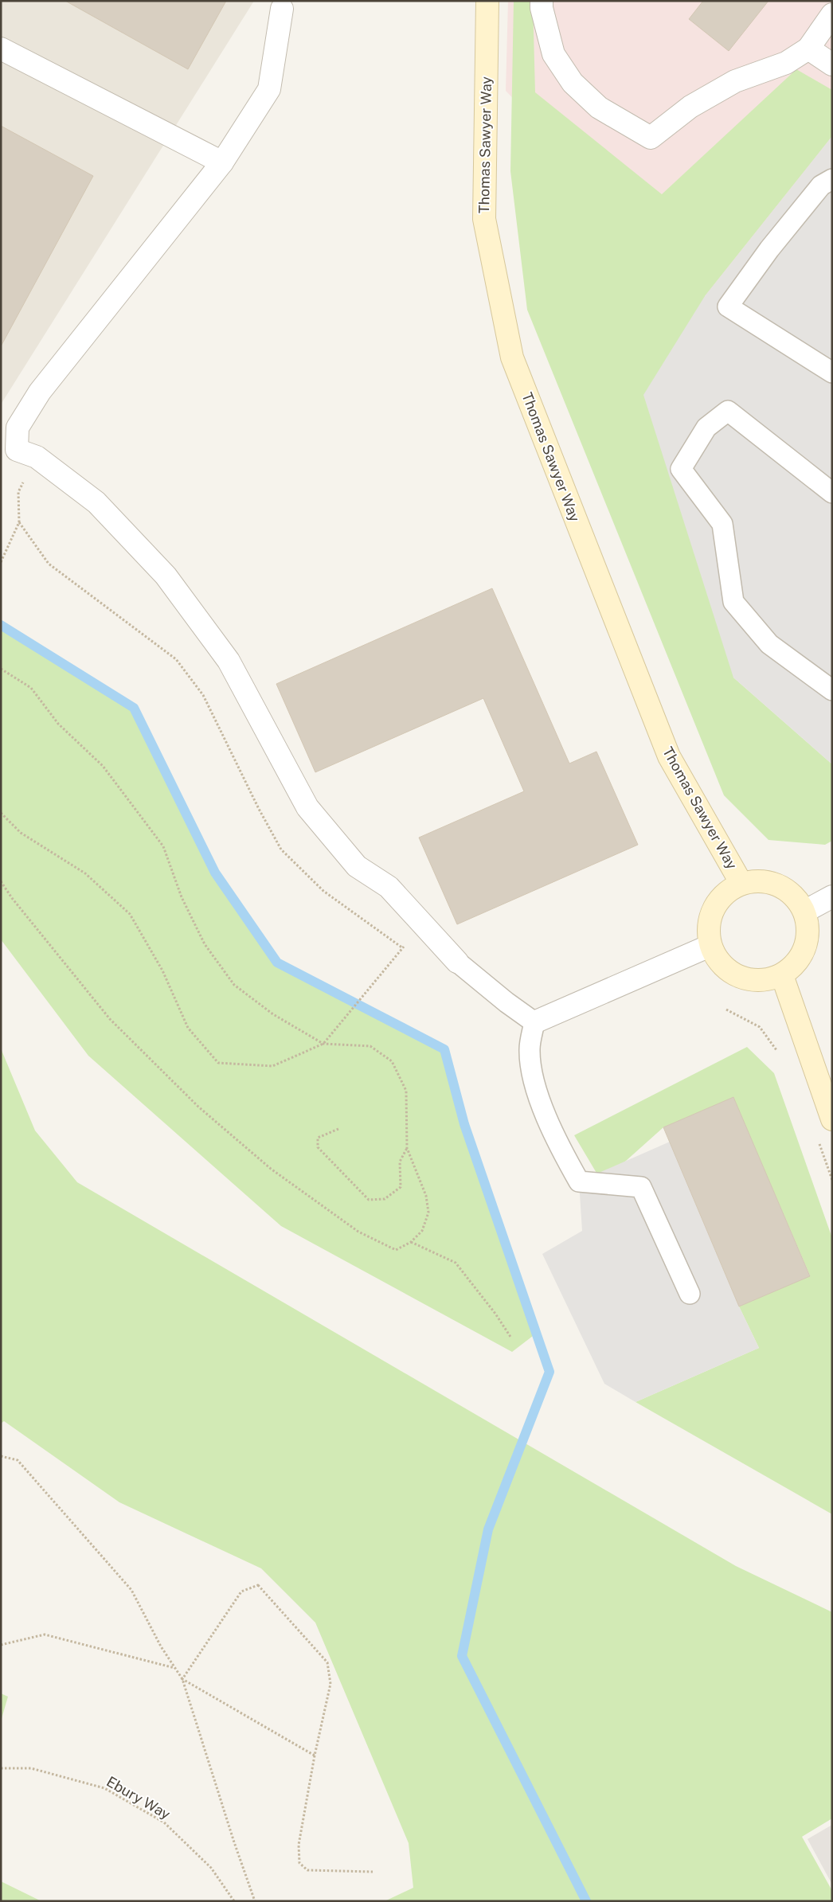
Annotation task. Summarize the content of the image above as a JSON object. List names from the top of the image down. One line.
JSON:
{"streets":{"street":["Thomas Sawyer Way"],"path":["Ebury Way"]}}
